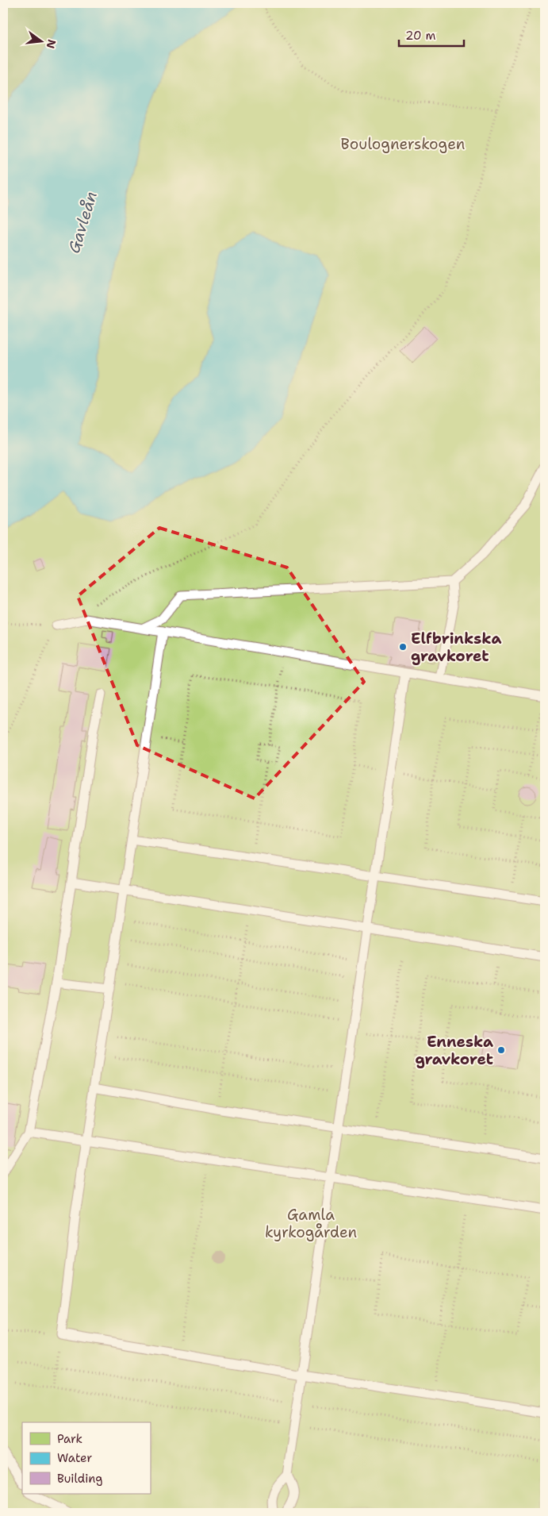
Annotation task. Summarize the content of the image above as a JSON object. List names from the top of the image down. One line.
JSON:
{"water":["Gavleån"],"parks":["Boulognerskogen","Gamla kyrkogården"],"places":["Elfbrinkska gravkoret","Enneska gravkoret"],"legend":["Park","Water","Building"],"scale_bar":"20 m","north":"right"}
